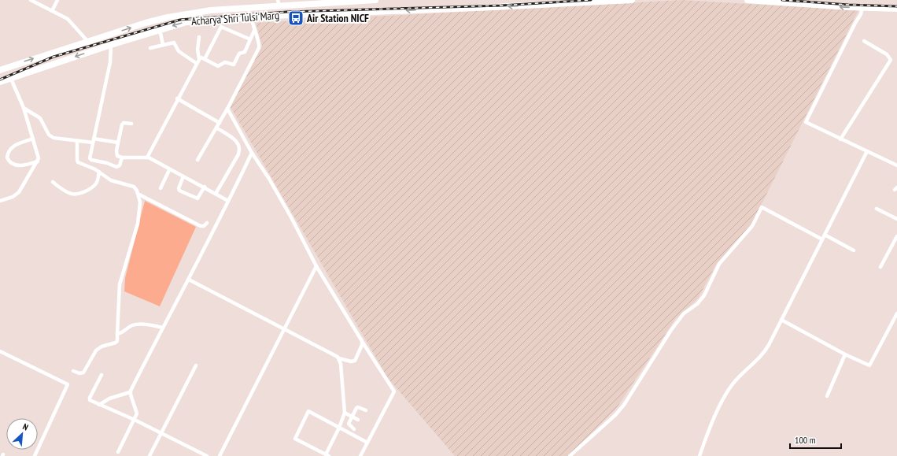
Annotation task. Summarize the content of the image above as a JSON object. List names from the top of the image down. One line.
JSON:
{"streets":{"highway":["Acharya Shri Tulsi Marg"]},"places":{"bus stop":["Air Station NICF"]},"scale_bar":"100 m","north":"top right"}
